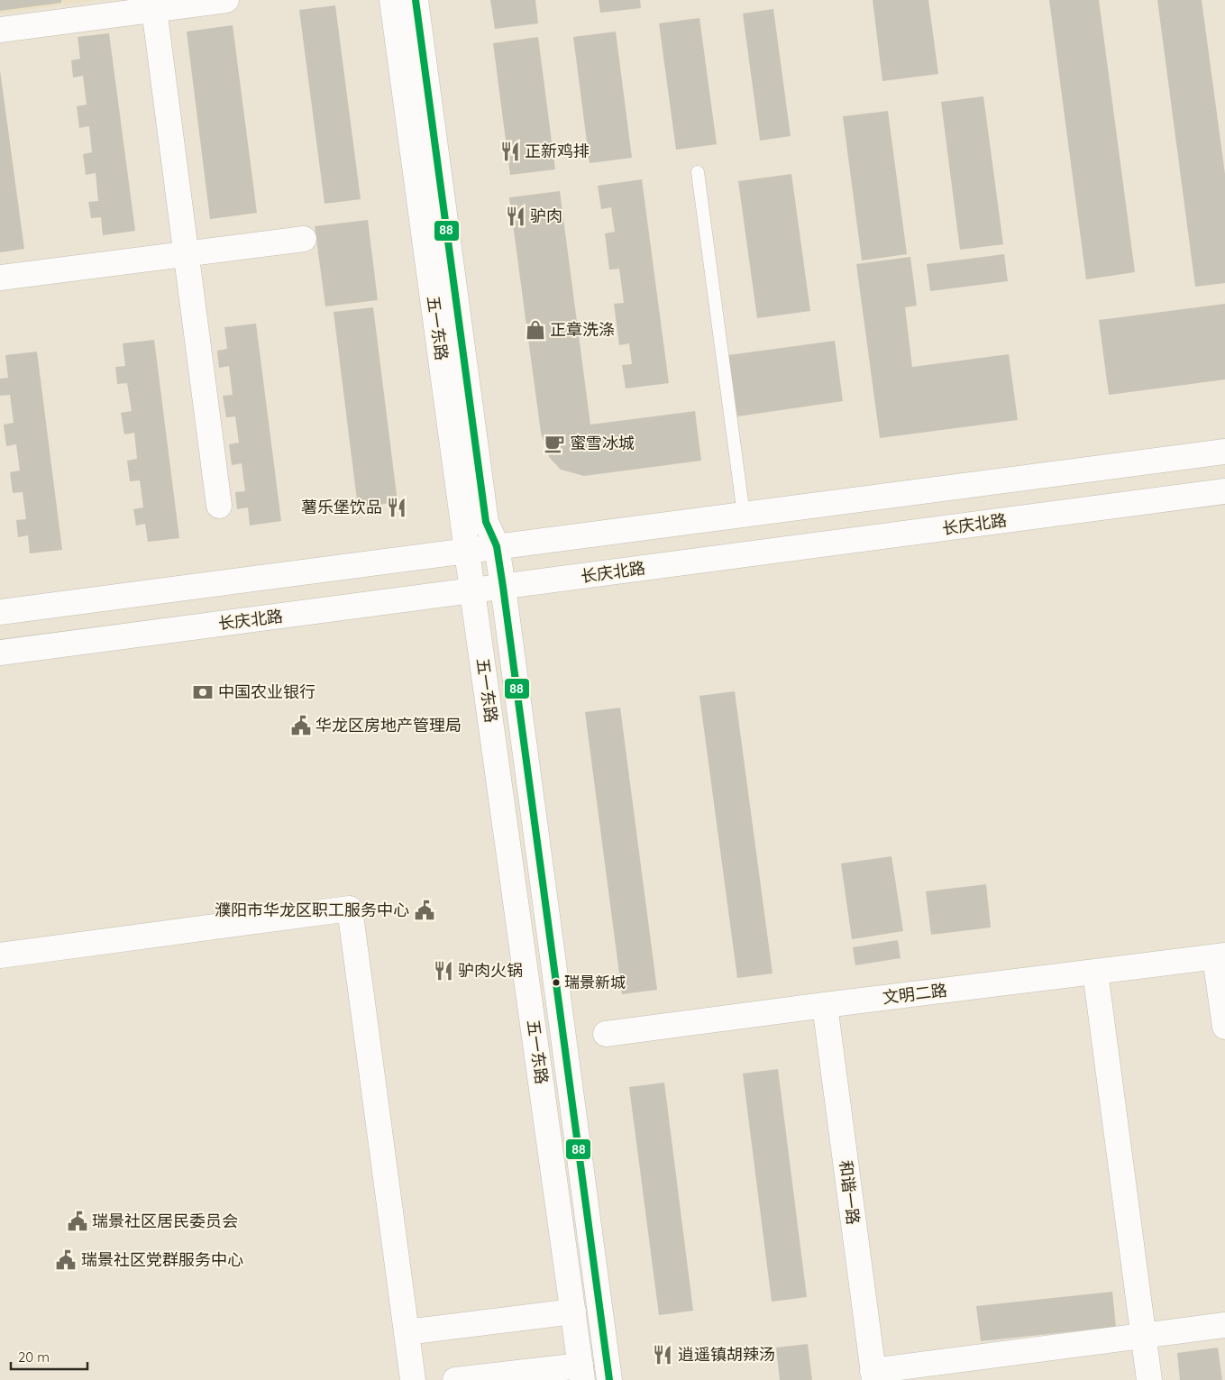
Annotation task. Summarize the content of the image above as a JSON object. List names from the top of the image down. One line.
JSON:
{"streets":{"street":["五一东路","长庆北路","文明二路","和谐一路"]},"crossings":[["五一东路","长庆北路"],["文明二路","和谐一路"]],"places":{"restaurant":["正新鸡排","驴肉","薯乐堡饮品","驴肉火锅","逍遥镇胡辣汤"],"shop":["正章洗涤"],"cafe":["蜜雪冰城"],"bank":["中国农业银行"],"public building":["华龙区房地产管理局","濮阳市华龙区职工服务中心","瑞景社区居民委员会","瑞景社区党群服务中心"],"other":["瑞景新城"]},"lines":["transit line 88"],"scale_bar":"20 m"}
